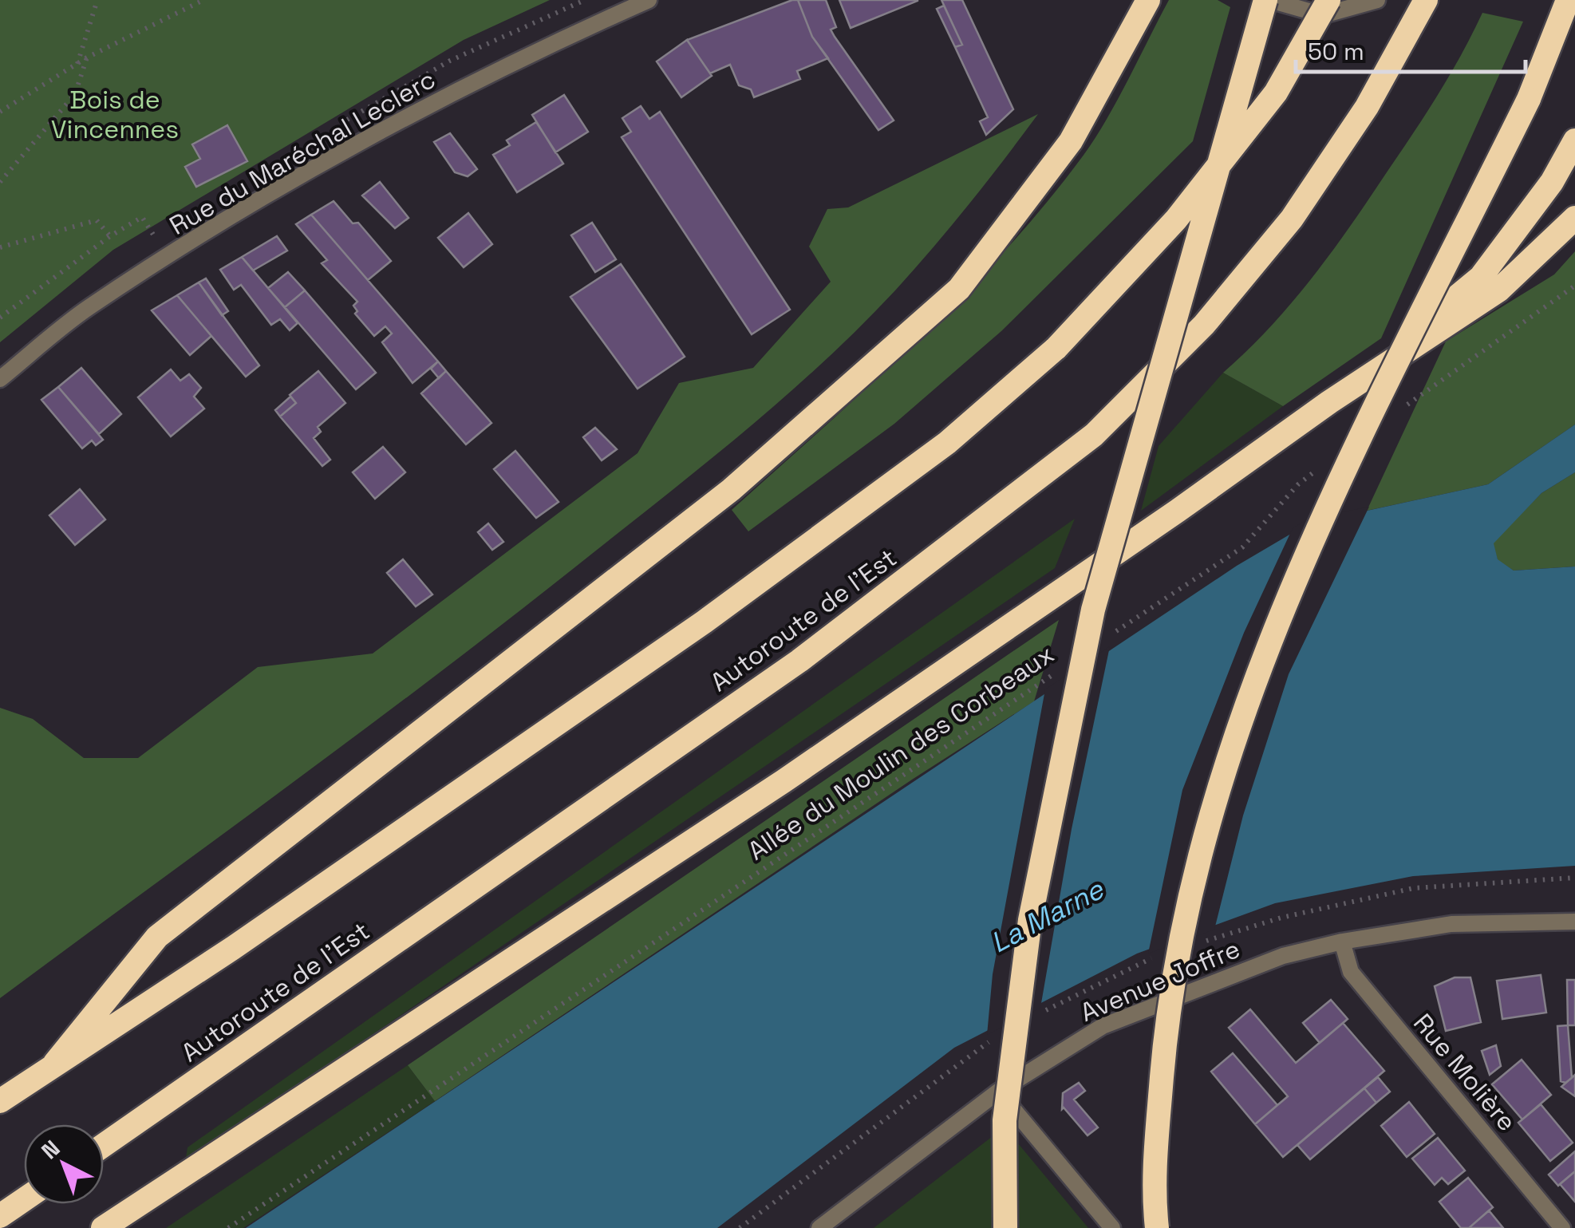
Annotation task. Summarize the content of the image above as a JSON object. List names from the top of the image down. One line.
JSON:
{"streets":{"highway":["Autoroute de l’Est"],"street":["Rue du Maréchal Leclerc","Avenue Joffre","Rue Molière"],"path":["Allée du Moulin des Corbeaux"]},"crossings":[["Avenue Joffre","Rue Molière"]],"water":["La Marne"],"parks":["Bois de Vincennes"],"scale_bar":"50 m","north":"top left"}
